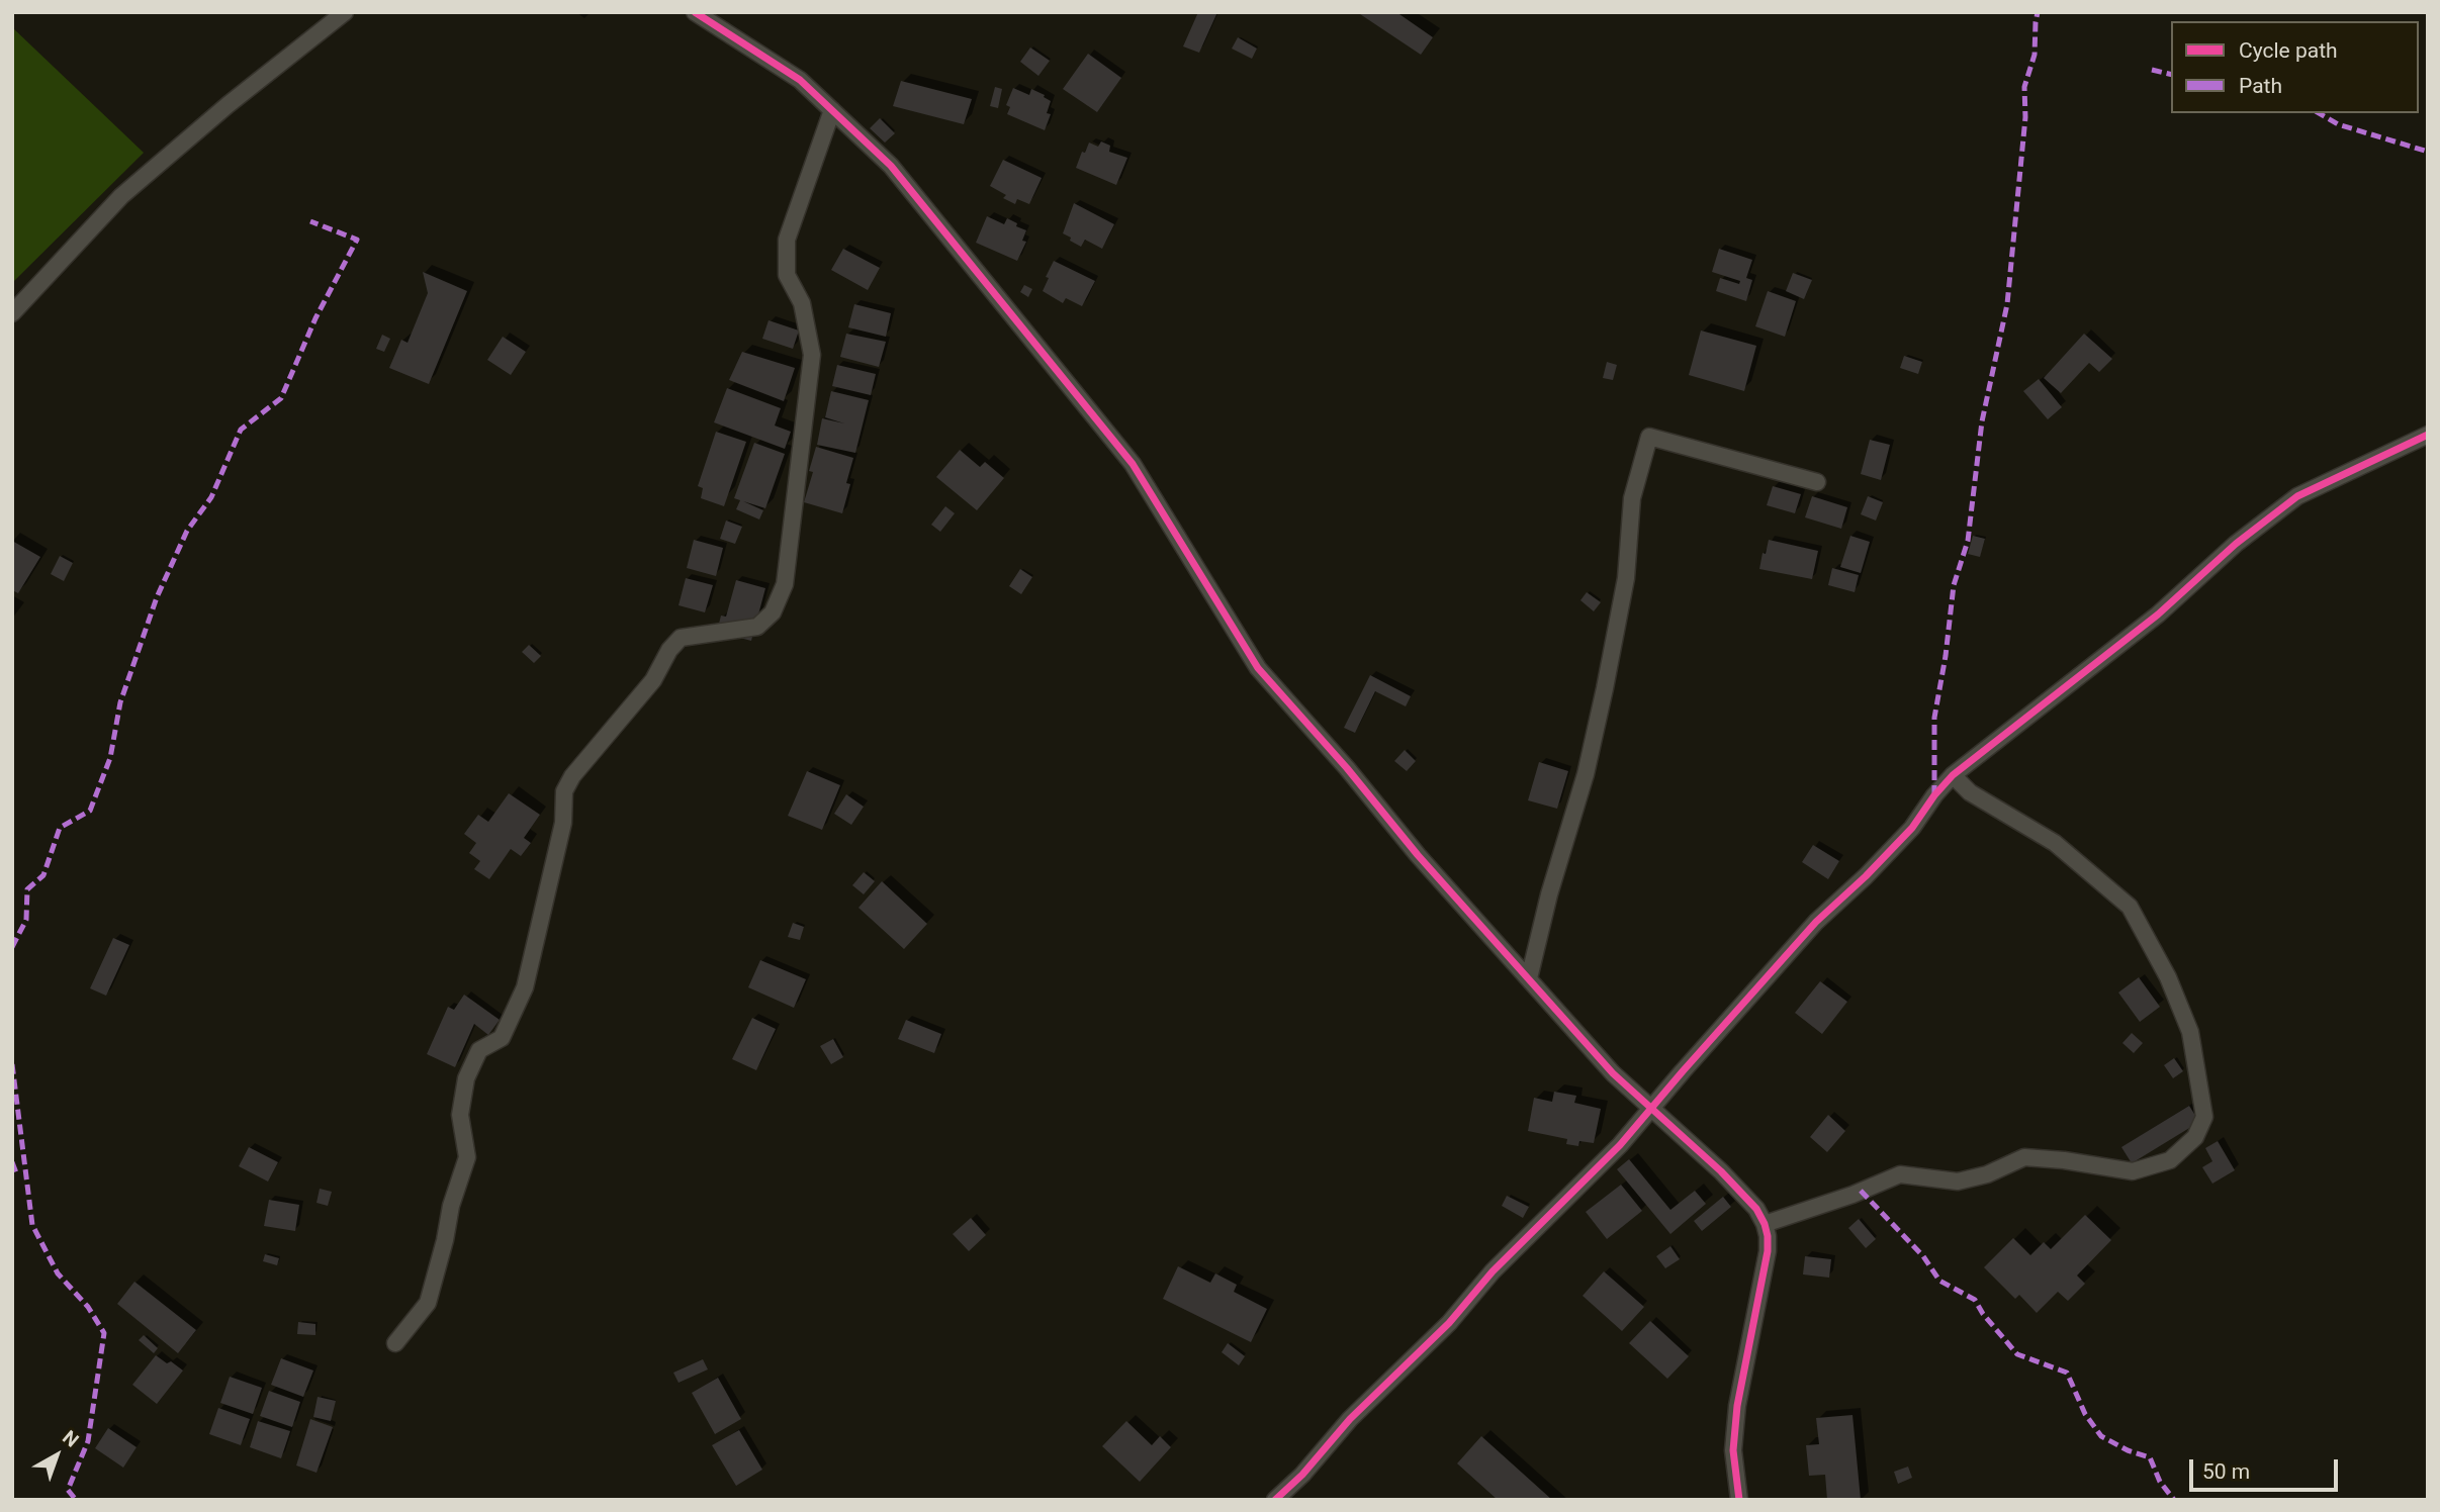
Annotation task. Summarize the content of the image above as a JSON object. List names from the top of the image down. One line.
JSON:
{"legend":["Cycle path","Path"],"scale_bar":"50 m","north":"top right"}
